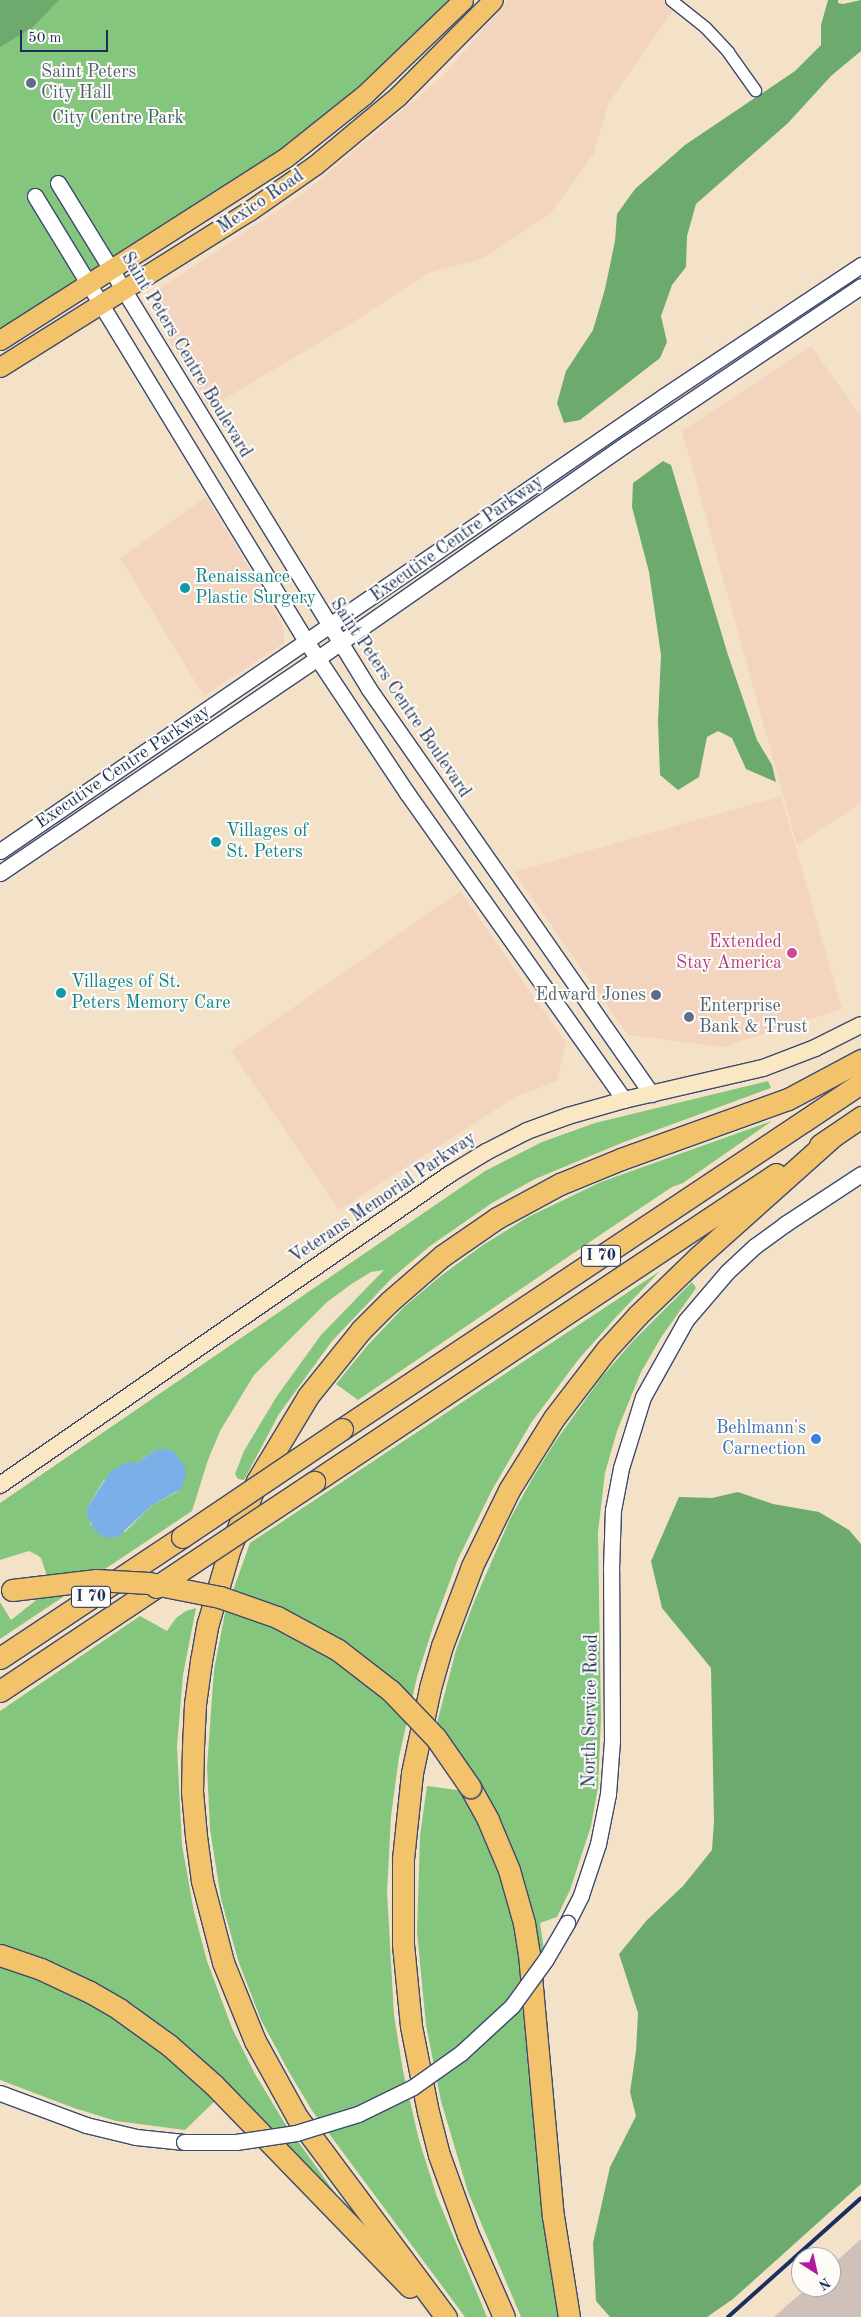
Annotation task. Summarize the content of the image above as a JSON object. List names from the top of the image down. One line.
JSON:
{"streets":{"highway":["I 70"],"main road":["Mexico Road","Veterans Memorial Parkway"],"street":["Saint Peters Centre Boulevard","Executive Centre Parkway","North Service Road"]},"crossings":[["Mexico Road","Saint Peters Centre Boulevard"],["Saint Peters Centre Boulevard","Executive Centre Parkway"],["Saint Peters Centre Boulevard","Veterans Memorial Parkway"]],"parks":["City Centre Park"],"places":["Saint Peters City Hall","Renaissance Plastic Surgery","Villages of St. Peters","Extended Stay America","Villages of St. Peters Memory Care","Edward Jones","Enterprise Bank & Trust","Behlmann's Carnection"],"scale_bar":"50 m","north":"bottom right"}
